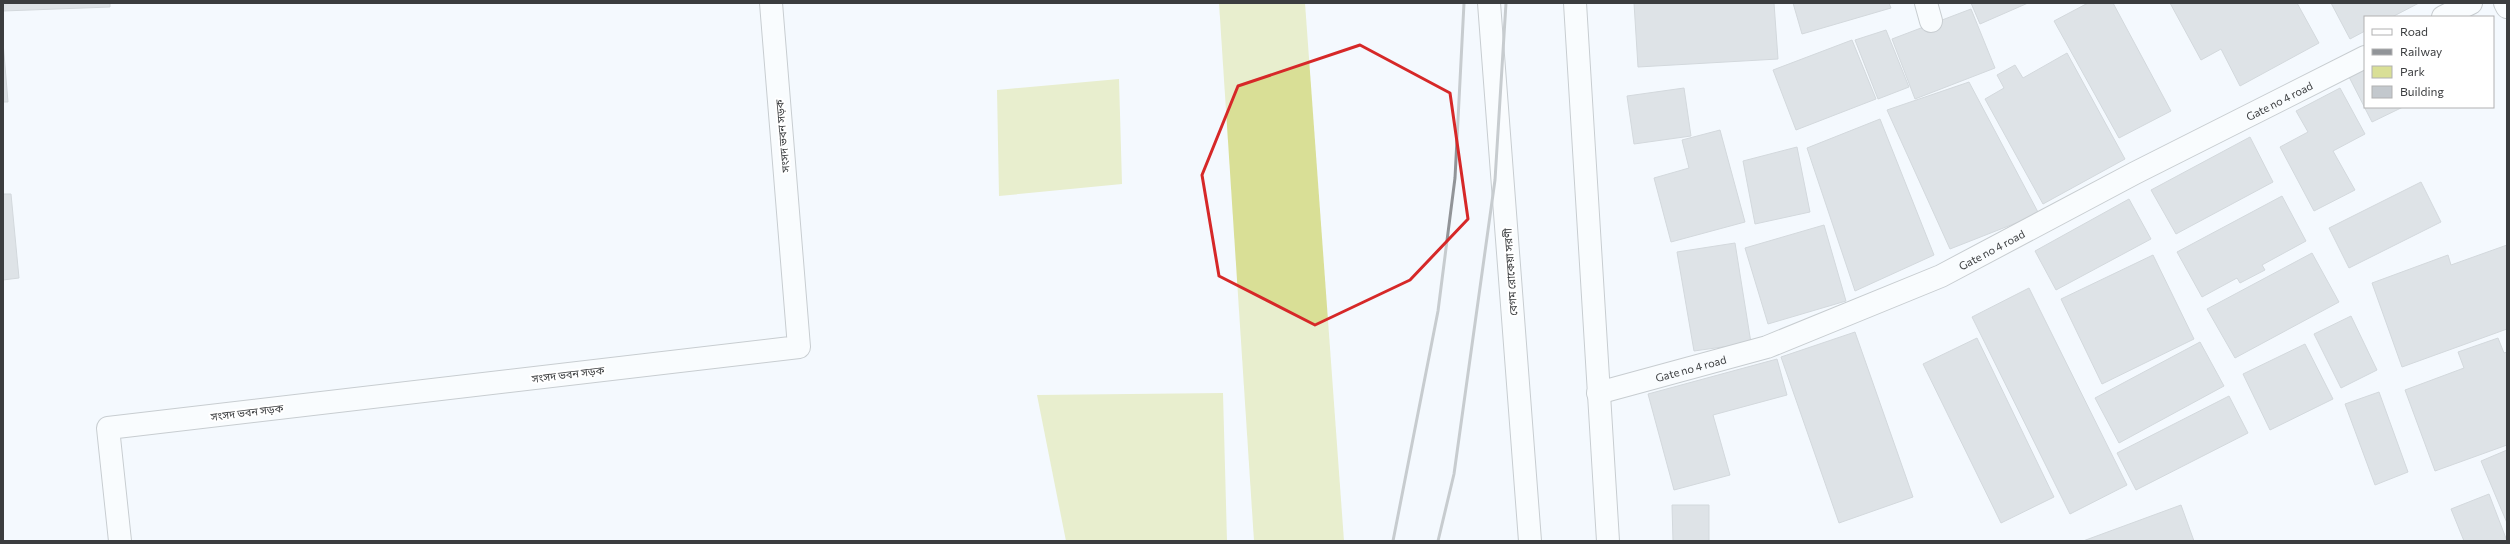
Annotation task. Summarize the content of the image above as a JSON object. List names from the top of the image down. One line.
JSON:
{"streets":{"main road":["Gate no 4 road","সংসদ ভবন সড়ক","বেগম রোকেয়া সরণী"]},"legend":["Road","Railway","Park","Building"]}
